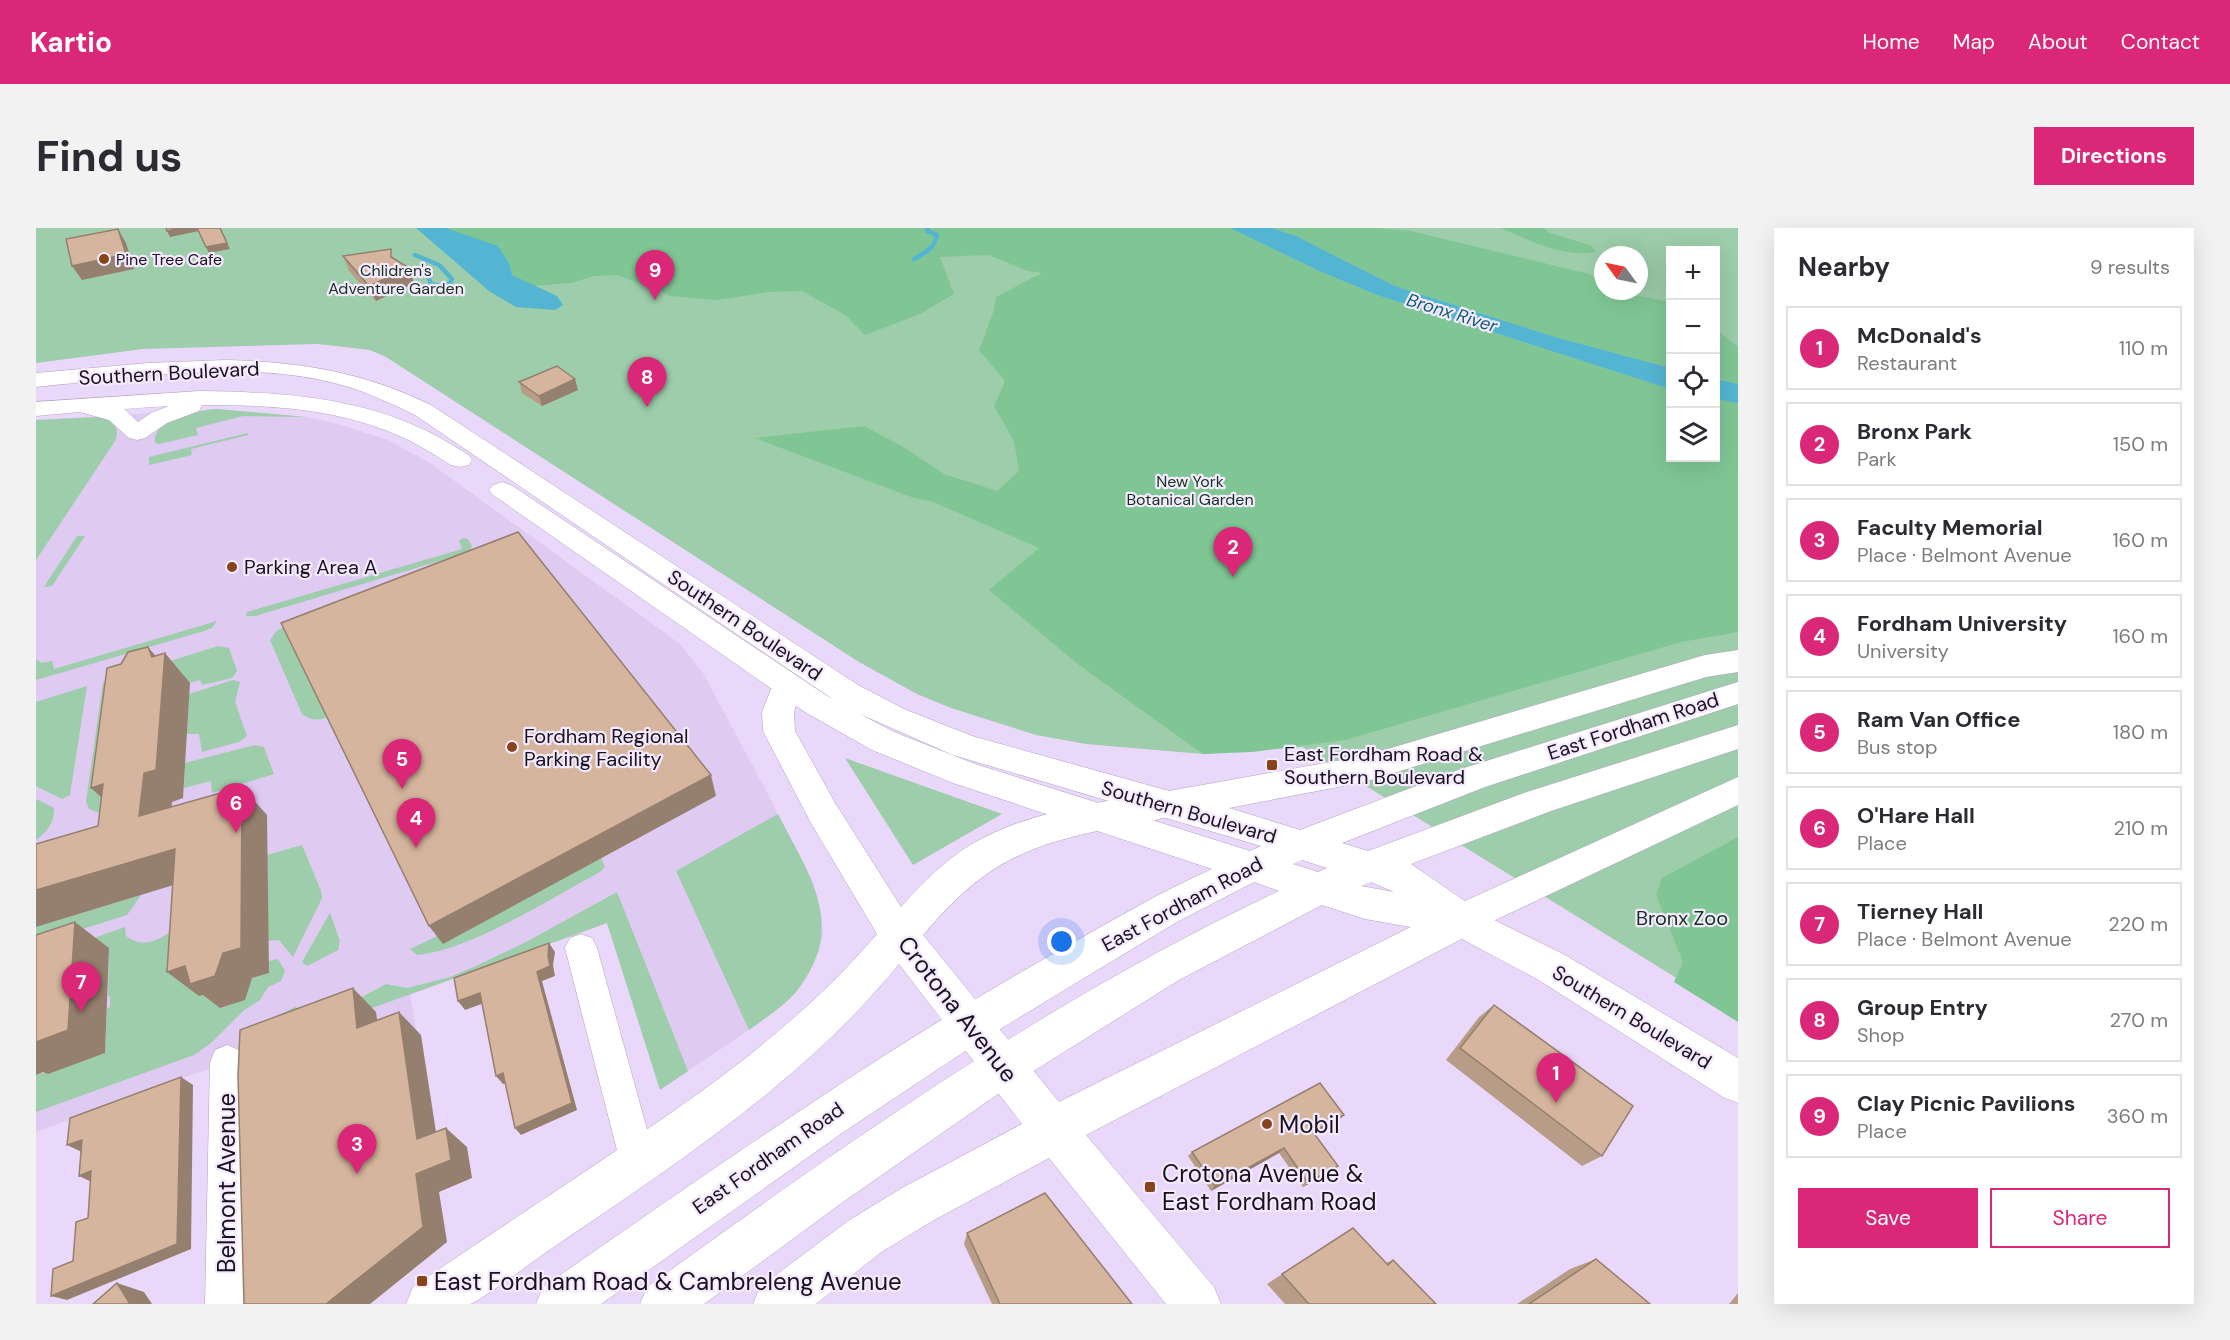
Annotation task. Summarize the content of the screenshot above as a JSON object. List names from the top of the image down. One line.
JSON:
{"streets":{"main road":["Southern Boulevard","East Fordham Road","Crotona Avenue"],"street":["Belmont Avenue"]},"crossings":[["Southern Boulevard","Crotona Avenue"]],"water":["Bronx River"],"parks":["Chlidren's Adventure Garden","New York Botanical Garden","Bronx Zoo"],"places":{"other":["Pine Tree Cafe","Parking Area A","Fordham Regional Parking Facility","Mobil"],"transit":["East Fordham Road & Southern Boulevard","Crotona Avenue & East Fordham Road","East Fordham Road & Cambreleng Avenue"]},"north":"top left","page":{"header":"Kartio","nav":["Home","Map","About","Contact"],"buttons":["Directions",["Save","Share"]],"title":"Find us","heading":["Nearby","9 results"],"map_buttons":["+","−"],"pins":["9","8","2","5","6","4","7","1","3"],"list":[{"mark":"1","name":"McDonald's","note":"Restaurant","value":"110 m"},{"mark":"2","name":"Bronx Park","note":"Park","value":"150 m"},{"mark":"3","name":"Faculty Memorial","note":"Place · Belmont Avenue","value":"160 m"},{"mark":"4","name":"Fordham University","note":"University","value":"160 m"},{"mark":"5","name":"Ram Van Office","note":"Bus stop","value":"180 m"},{"mark":"6","name":"O'Hare Hall","note":"Place","value":"210 m"},{"mark":"7","name":"Tierney Hall","note":"Place · Belmont Avenue","value":"220 m"},{"mark":"8","name":"Group Entry","note":"Shop","value":"270 m"},{"mark":"9","name":"Clay Picnic Pavilions","note":"Place","value":"360 m"}]}}
